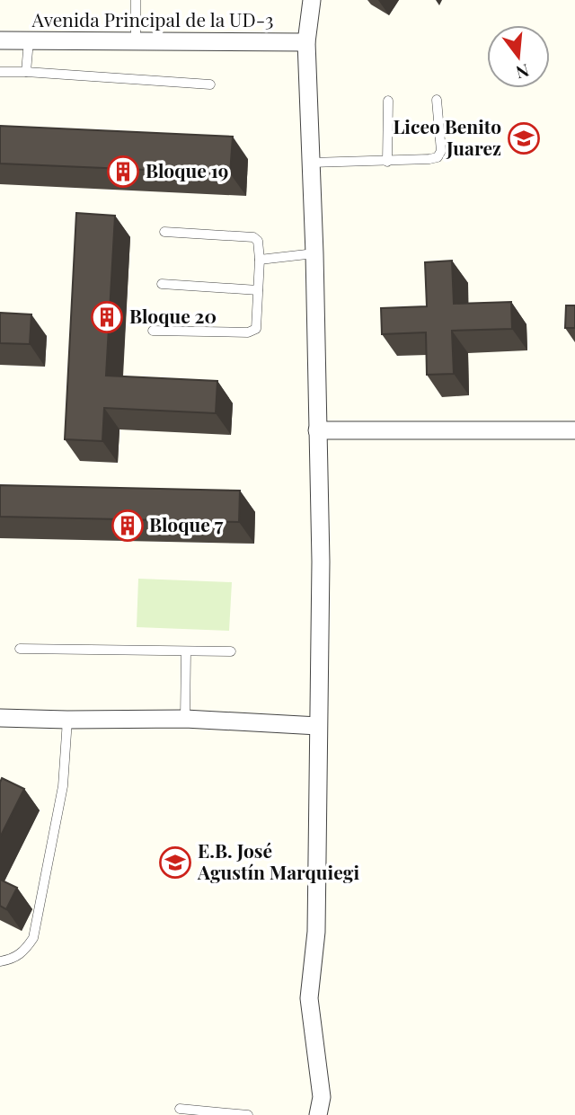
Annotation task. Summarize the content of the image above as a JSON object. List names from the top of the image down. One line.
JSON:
{"streets":{"street":["Avenida Principal de la UD-3"]},"places":{"school or university":["Liceo Benito Juarez","E.B. José Agustín Marquiegi"],"building":["Bloque 19","Bloque 20","Bloque 7"]},"north":"bottom"}
